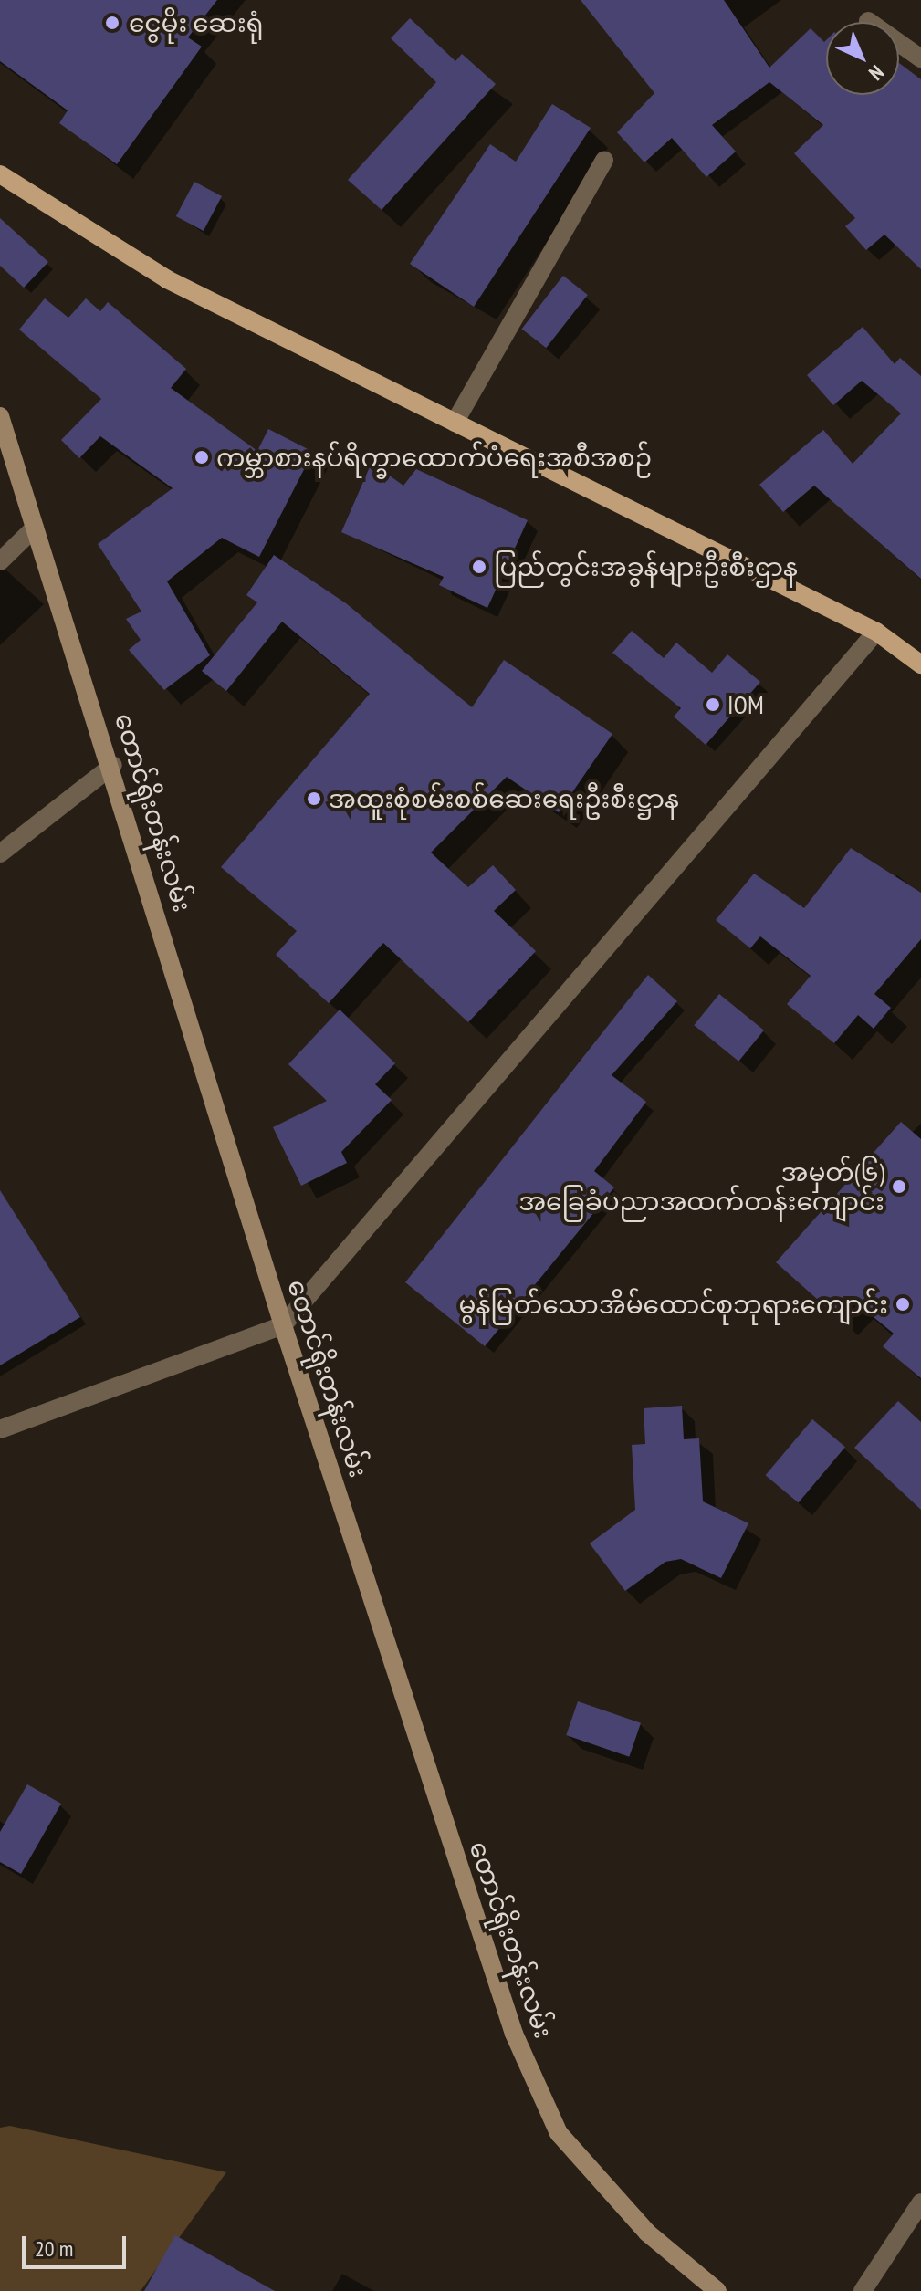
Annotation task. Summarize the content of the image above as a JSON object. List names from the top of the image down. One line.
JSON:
{"streets":{"street":["တောင်ရိုးတန်းလမ်း"]},"places":["ငွေမိုး ဆေးရုံ","ကမ္ဘာစားနပ်ရိက္ခာထောက်ပံရေးအစီအစဉ်","ပြည်တွင်းအခွန်များဦးစီးဌာန","IOM","အထူးစုံစမ်းစစ်ဆေးရေးဦးစီးဋ္ဌာန","အမှတ်(၆) အခြေခံပညာအထက်တန်းကျောင်း","မွန်မြတ်သောအိမ်ထောင်စုဘုရားကျောင်း"],"scale_bar":"20 m","north":"bottom right"}
